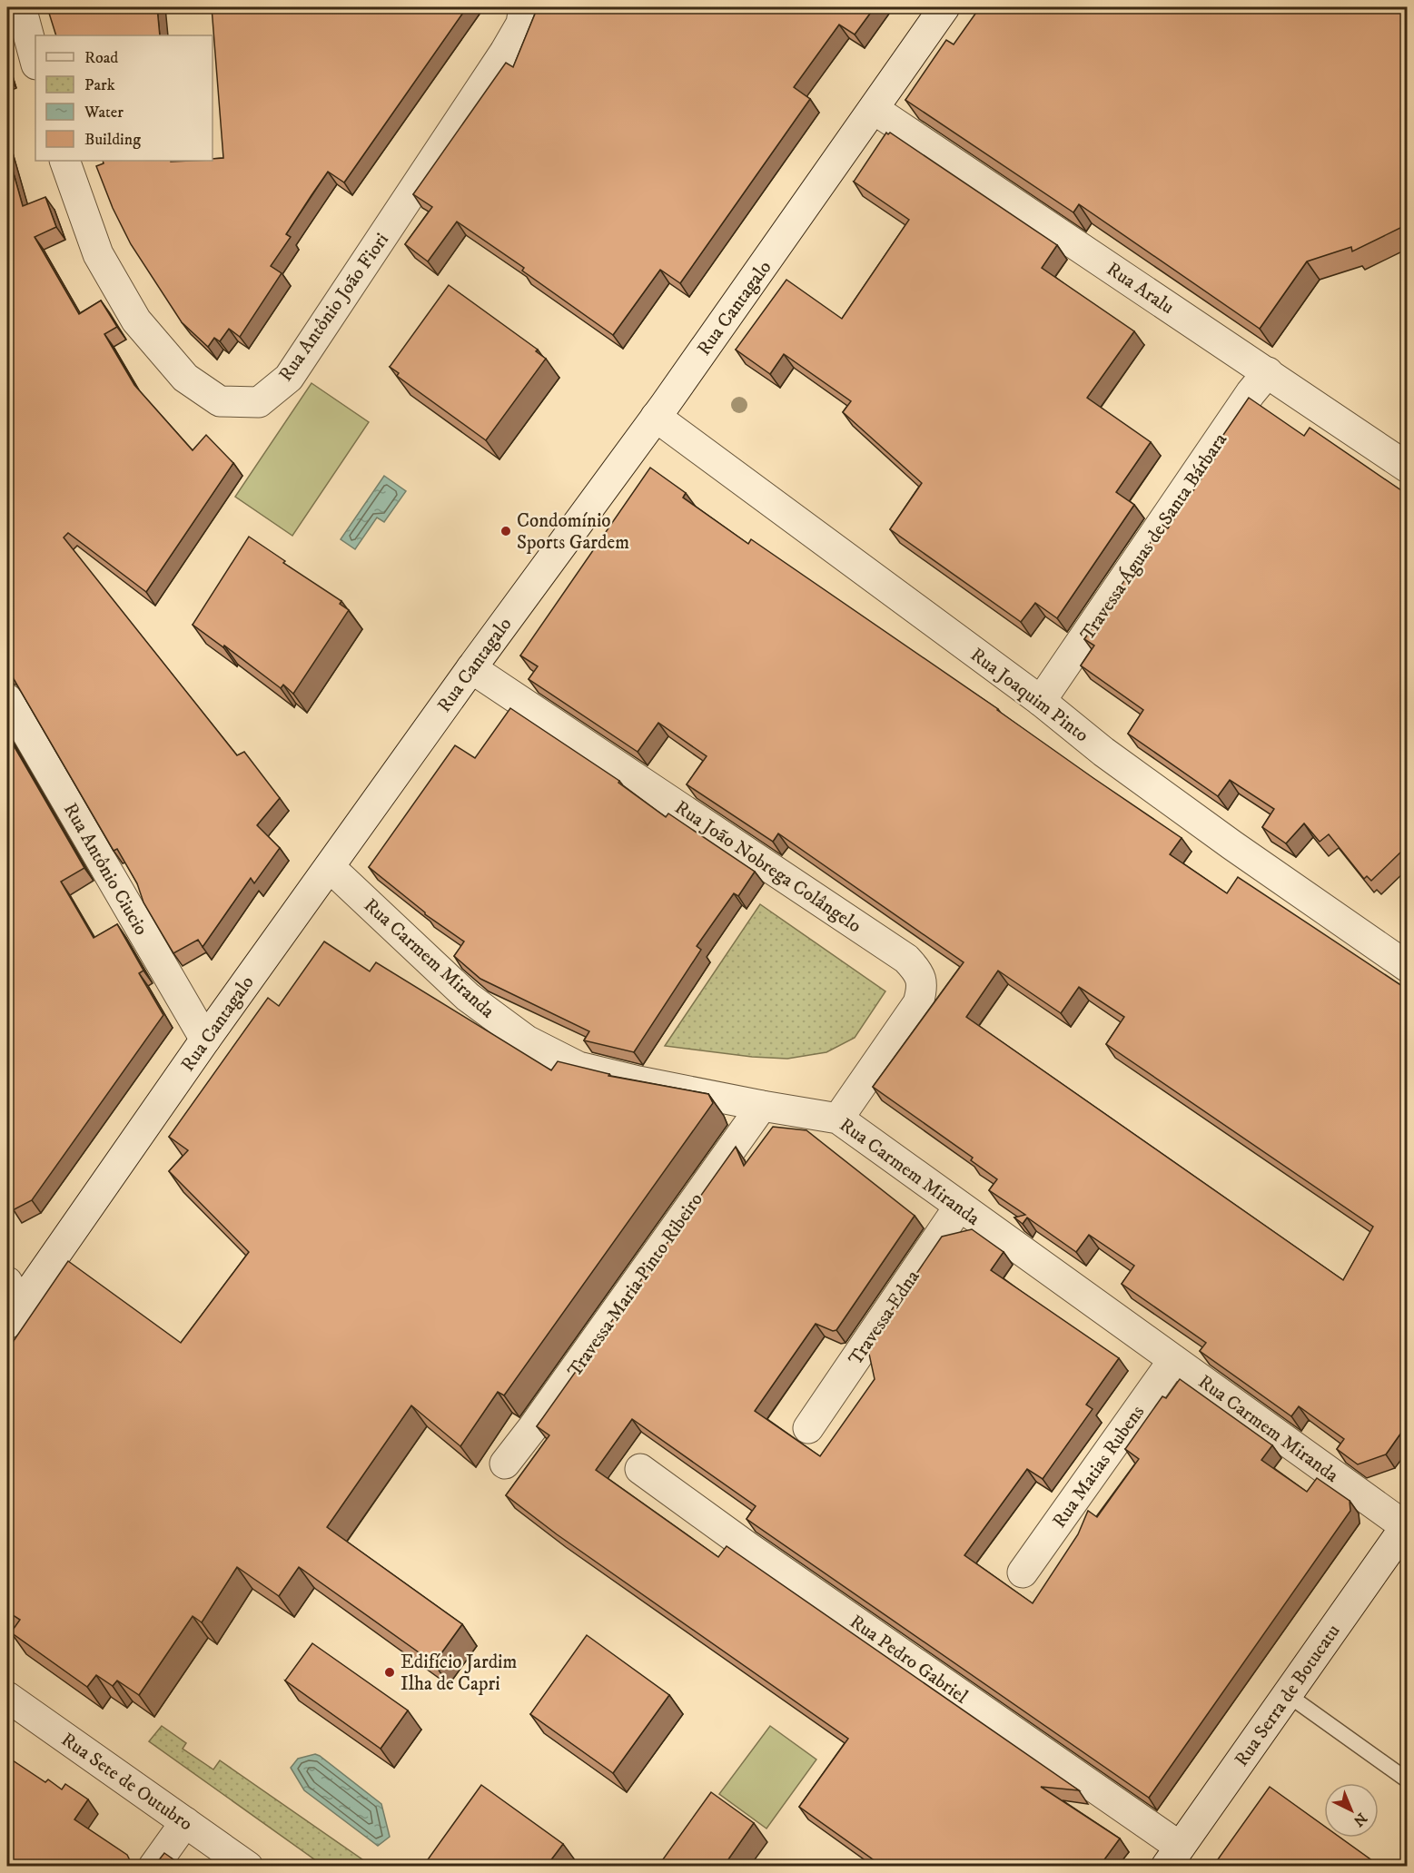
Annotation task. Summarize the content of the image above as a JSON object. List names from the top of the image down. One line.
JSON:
{"streets":{"street":["Rua Aralu","Rua Antônio João Fiori","Rua Cantagalo","Travessa Águas de Santa Bárbara","Rua Joaquim Pinto","Rua João Nobrega Colângelo","Rua Antônio Ciucio","Rua Carmem Miranda","Travessa Maria Pinto Ribeiro","Travessa Edna","Rua Matias Rubens","Rua Pedro Gabriel","Rua Serra de Botucatu","Rua Sete de Outubro"]},"crossings":[["Rua Aralu","Rua Cantagalo"],["Rua Aralu","Travessa Águas de Santa Bárbara"],["Rua Cantagalo","Rua Joaquim Pinto"],["Rua Cantagalo","Rua João Nobrega Colângelo"],["Rua Cantagalo","Rua Antônio Ciucio"],["Rua Cantagalo","Rua Carmem Miranda"],["Travessa Águas de Santa Bárbara","Rua Joaquim Pinto"],["Rua João Nobrega Colângelo","Rua Carmem Miranda"],["Rua Carmem Miranda","Travessa Maria Pinto Ribeiro"],["Rua Carmem Miranda","Travessa Edna"],["Rua Carmem Miranda","Rua Matias Rubens"],["Rua Carmem Miranda","Rua Serra de Botucatu"],["Rua Pedro Gabriel","Rua Serra de Botucatu"]],"places":["Condomínio Sports Gardem","Edifício Jardim Ilha de Capri"],"legend":["Road","Park","Water","Building"],"north":"bottom right"}
